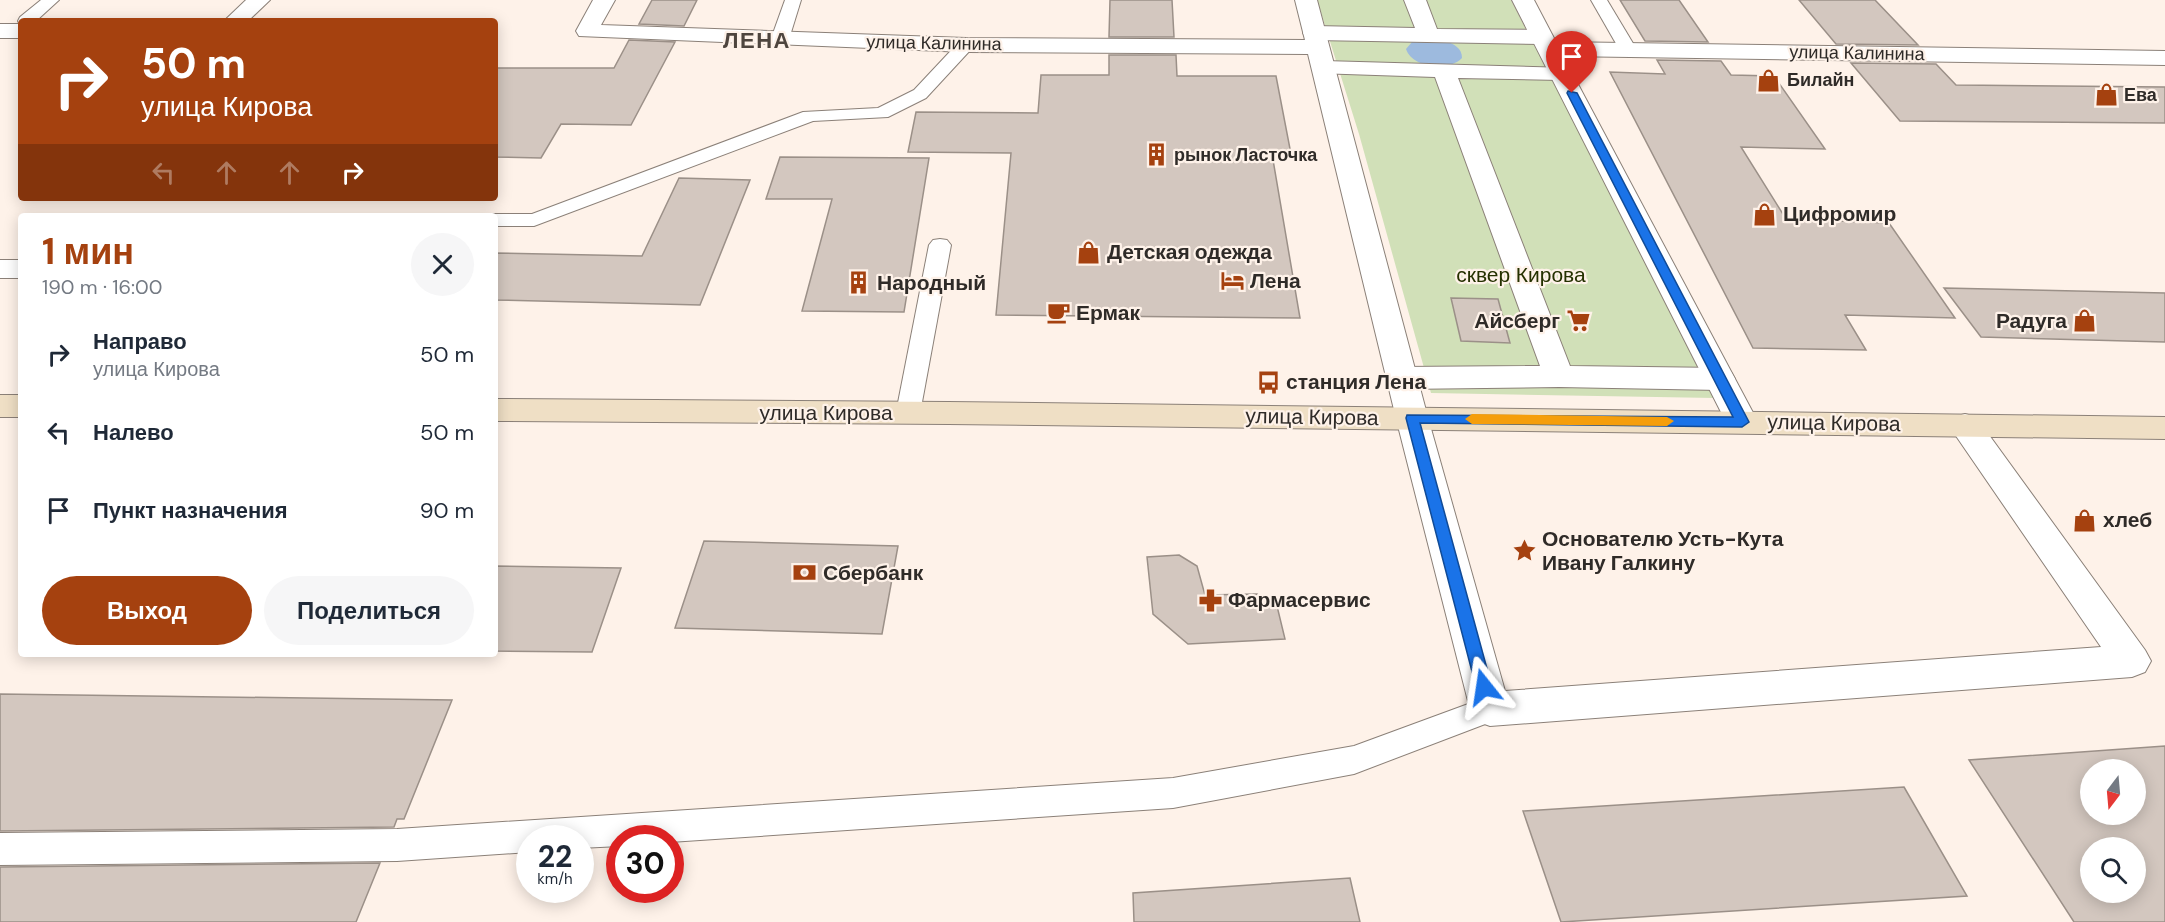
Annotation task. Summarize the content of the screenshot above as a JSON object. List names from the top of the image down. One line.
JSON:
{"streets":{"main road":["улица Кирова"],"street":["улица Калинина"]},"districts":["ЛЕНА"],"parks":["сквер Кирова"],"places":{"shop":["Билайн","Ева","Цифромир","Детская одежда","Радуга","хлеб"],"building":["рынок Ласточка","Народный"],"hotel":["Лена"],"cafe":["Ермак"],"supermarket":["Айсберг"],"bus stop":["станция Лена"],"place":["Основателю Усть-Кута Ивану Галкину"],"bank":["Сбербанк"],"pharmacy":["Фармасервис"]},"north":"bottom","page":{"turn":["50 m","улица Кирова"],"heading":["1 мин","190 m · 16:00"],"list":[{"name":"Направо","note":"улица Кирова","value":"50 m"},{"name":"Налево","value":"50 m"},{"name":"Пункт назначения","value":"90 m"}],"buttons":["Выход","Поделиться"],"speed":"22 km/h","limit":"30"}}
